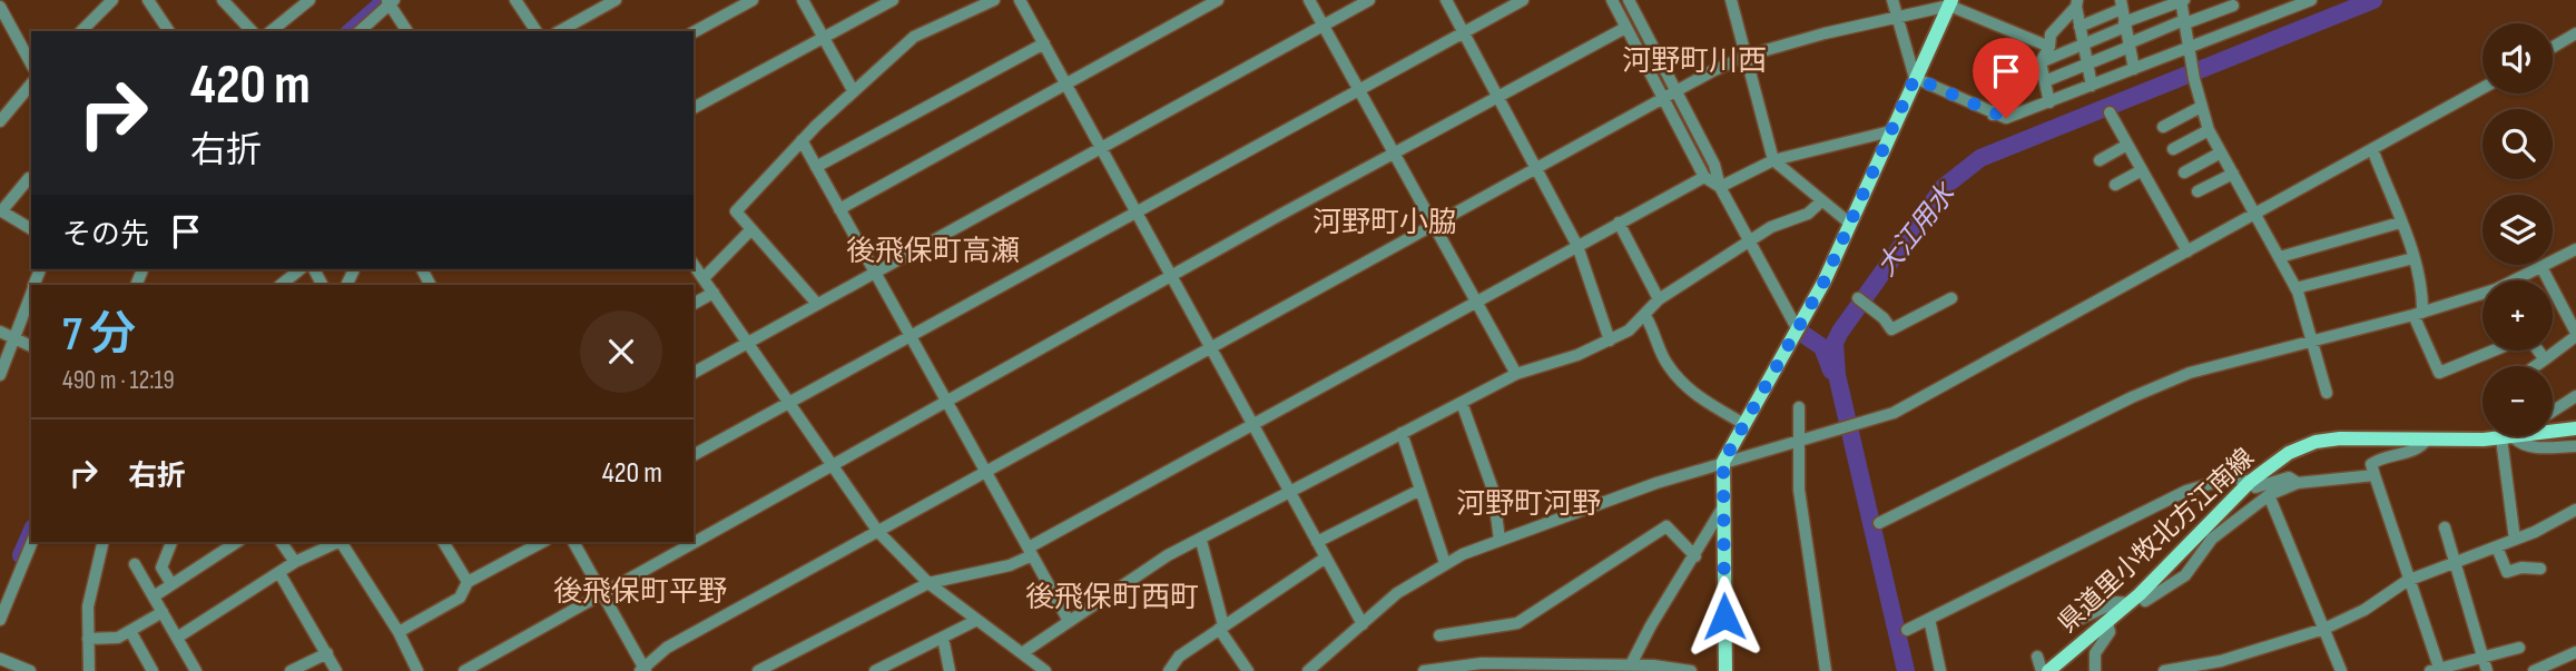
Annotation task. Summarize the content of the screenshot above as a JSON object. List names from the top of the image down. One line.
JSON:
{"streets":{"main road":["県道里小牧北方江南線"]},"districts":["河野町川西","河野町小脇","後飛保町高瀬","河野町河野","後飛保町平野","後飛保町西町"],"water":["大江用水"],"page":{"map_buttons":["+","−"],"turn":["420 m","右折"],"then":"その先","heading":["7 分","490 m · 12:19"],"list":[{"name":"右折","value":"420 m"}]}}
